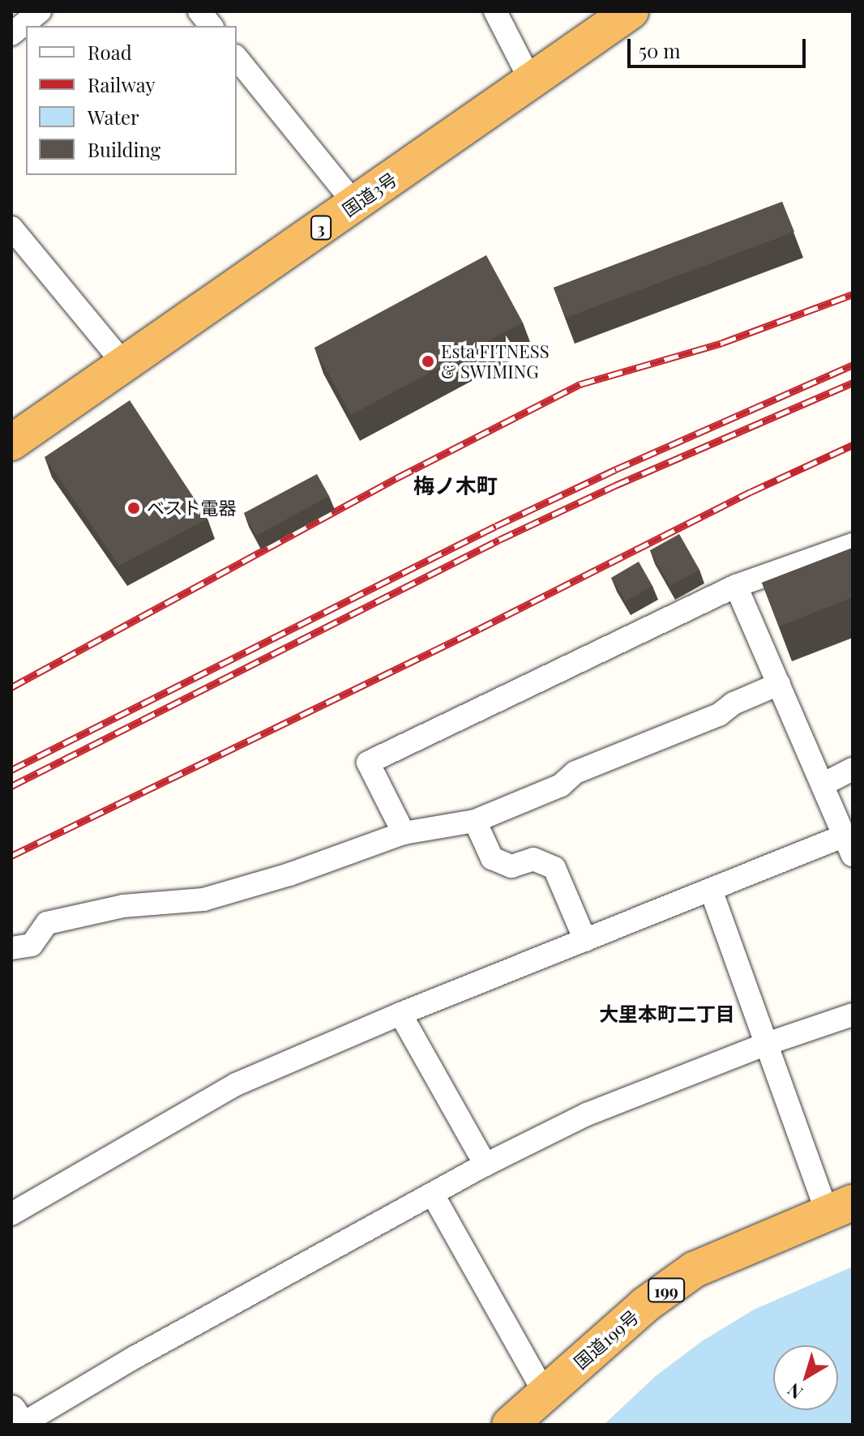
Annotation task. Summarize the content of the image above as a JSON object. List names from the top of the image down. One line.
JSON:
{"streets":{"highway":["国道3号","3","199","国道199号"]},"districts":["梅ノ木町","大里本町二丁目"],"places":["Esta FITNESS & SWIMING","ベスト電器"],"legend":["Road","Railway","Water","Building"],"scale_bar":"50 m","north":"bottom left"}
